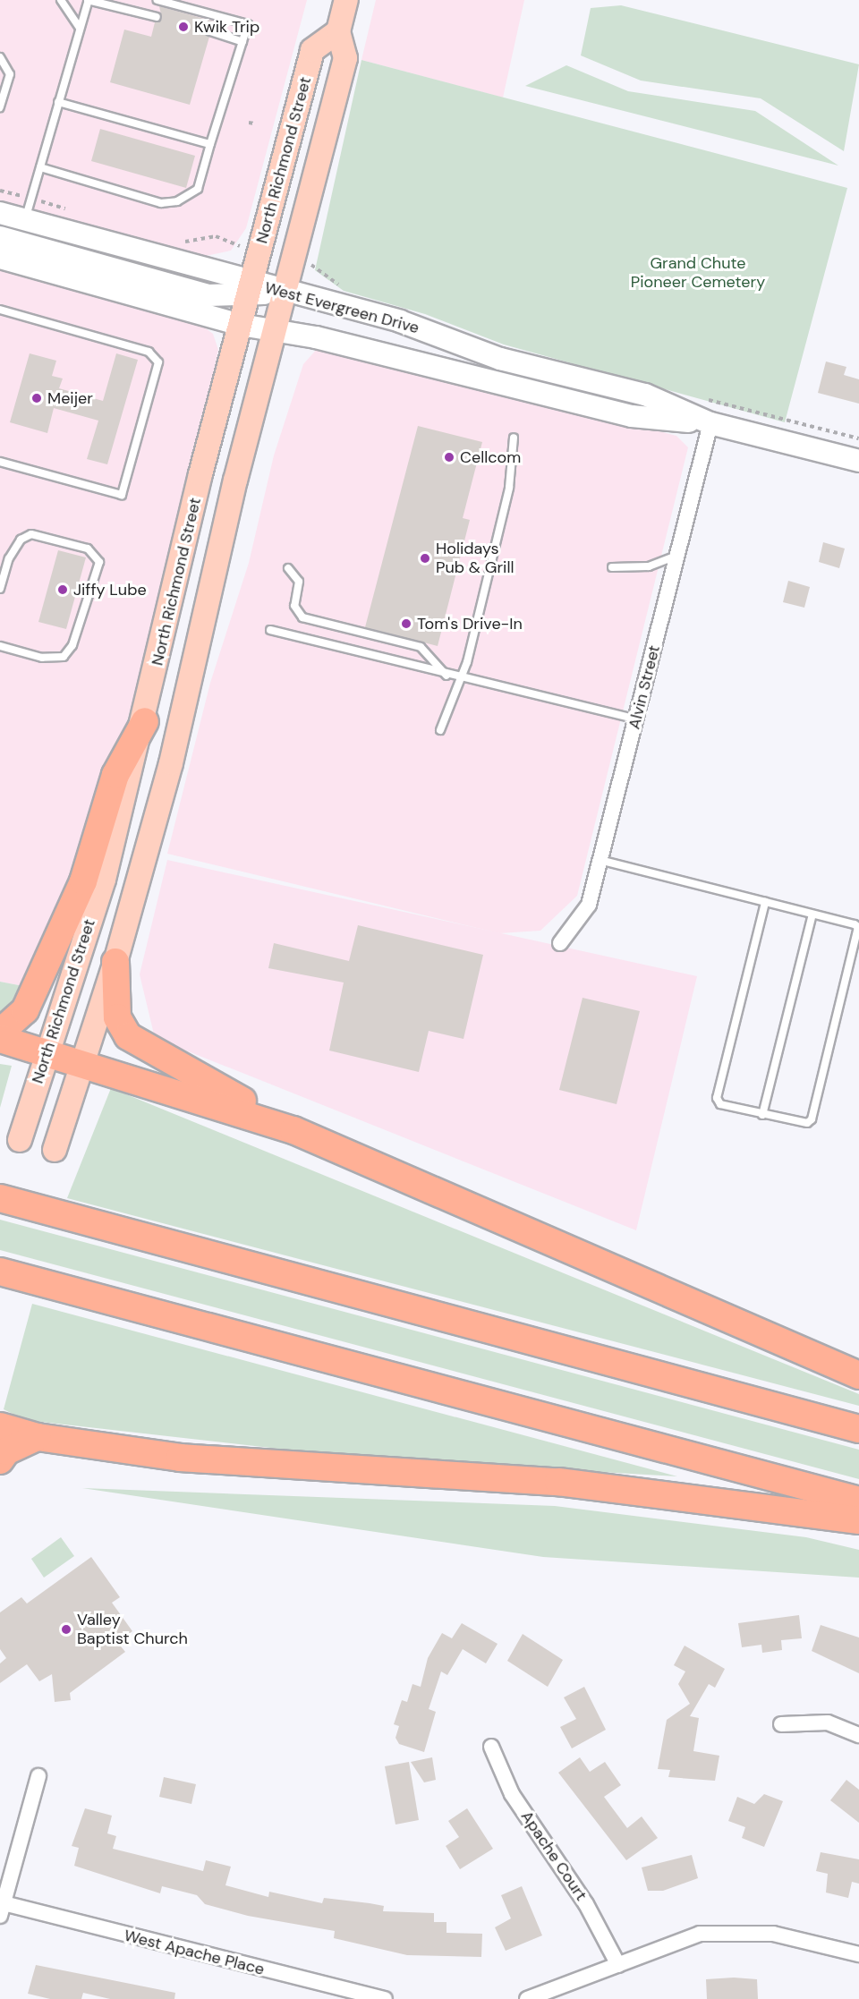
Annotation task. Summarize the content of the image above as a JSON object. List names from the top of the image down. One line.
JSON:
{"streets":{"main road":["North Richmond Street"],"street":["West Evergreen Drive","Alvin Street","Apache Court","West Apache Place"]},"crossings":[["North Richmond Street","West Evergreen Drive"],["West Evergreen Drive","Alvin Street"]],"parks":["Grand Chute Pioneer Cemetery"],"places":["Kwik Trip","Meijer","Cellcom","Holidays Pub & Grill","Jiffy Lube","Tom's Drive-In","Valley Baptist Church"]}
